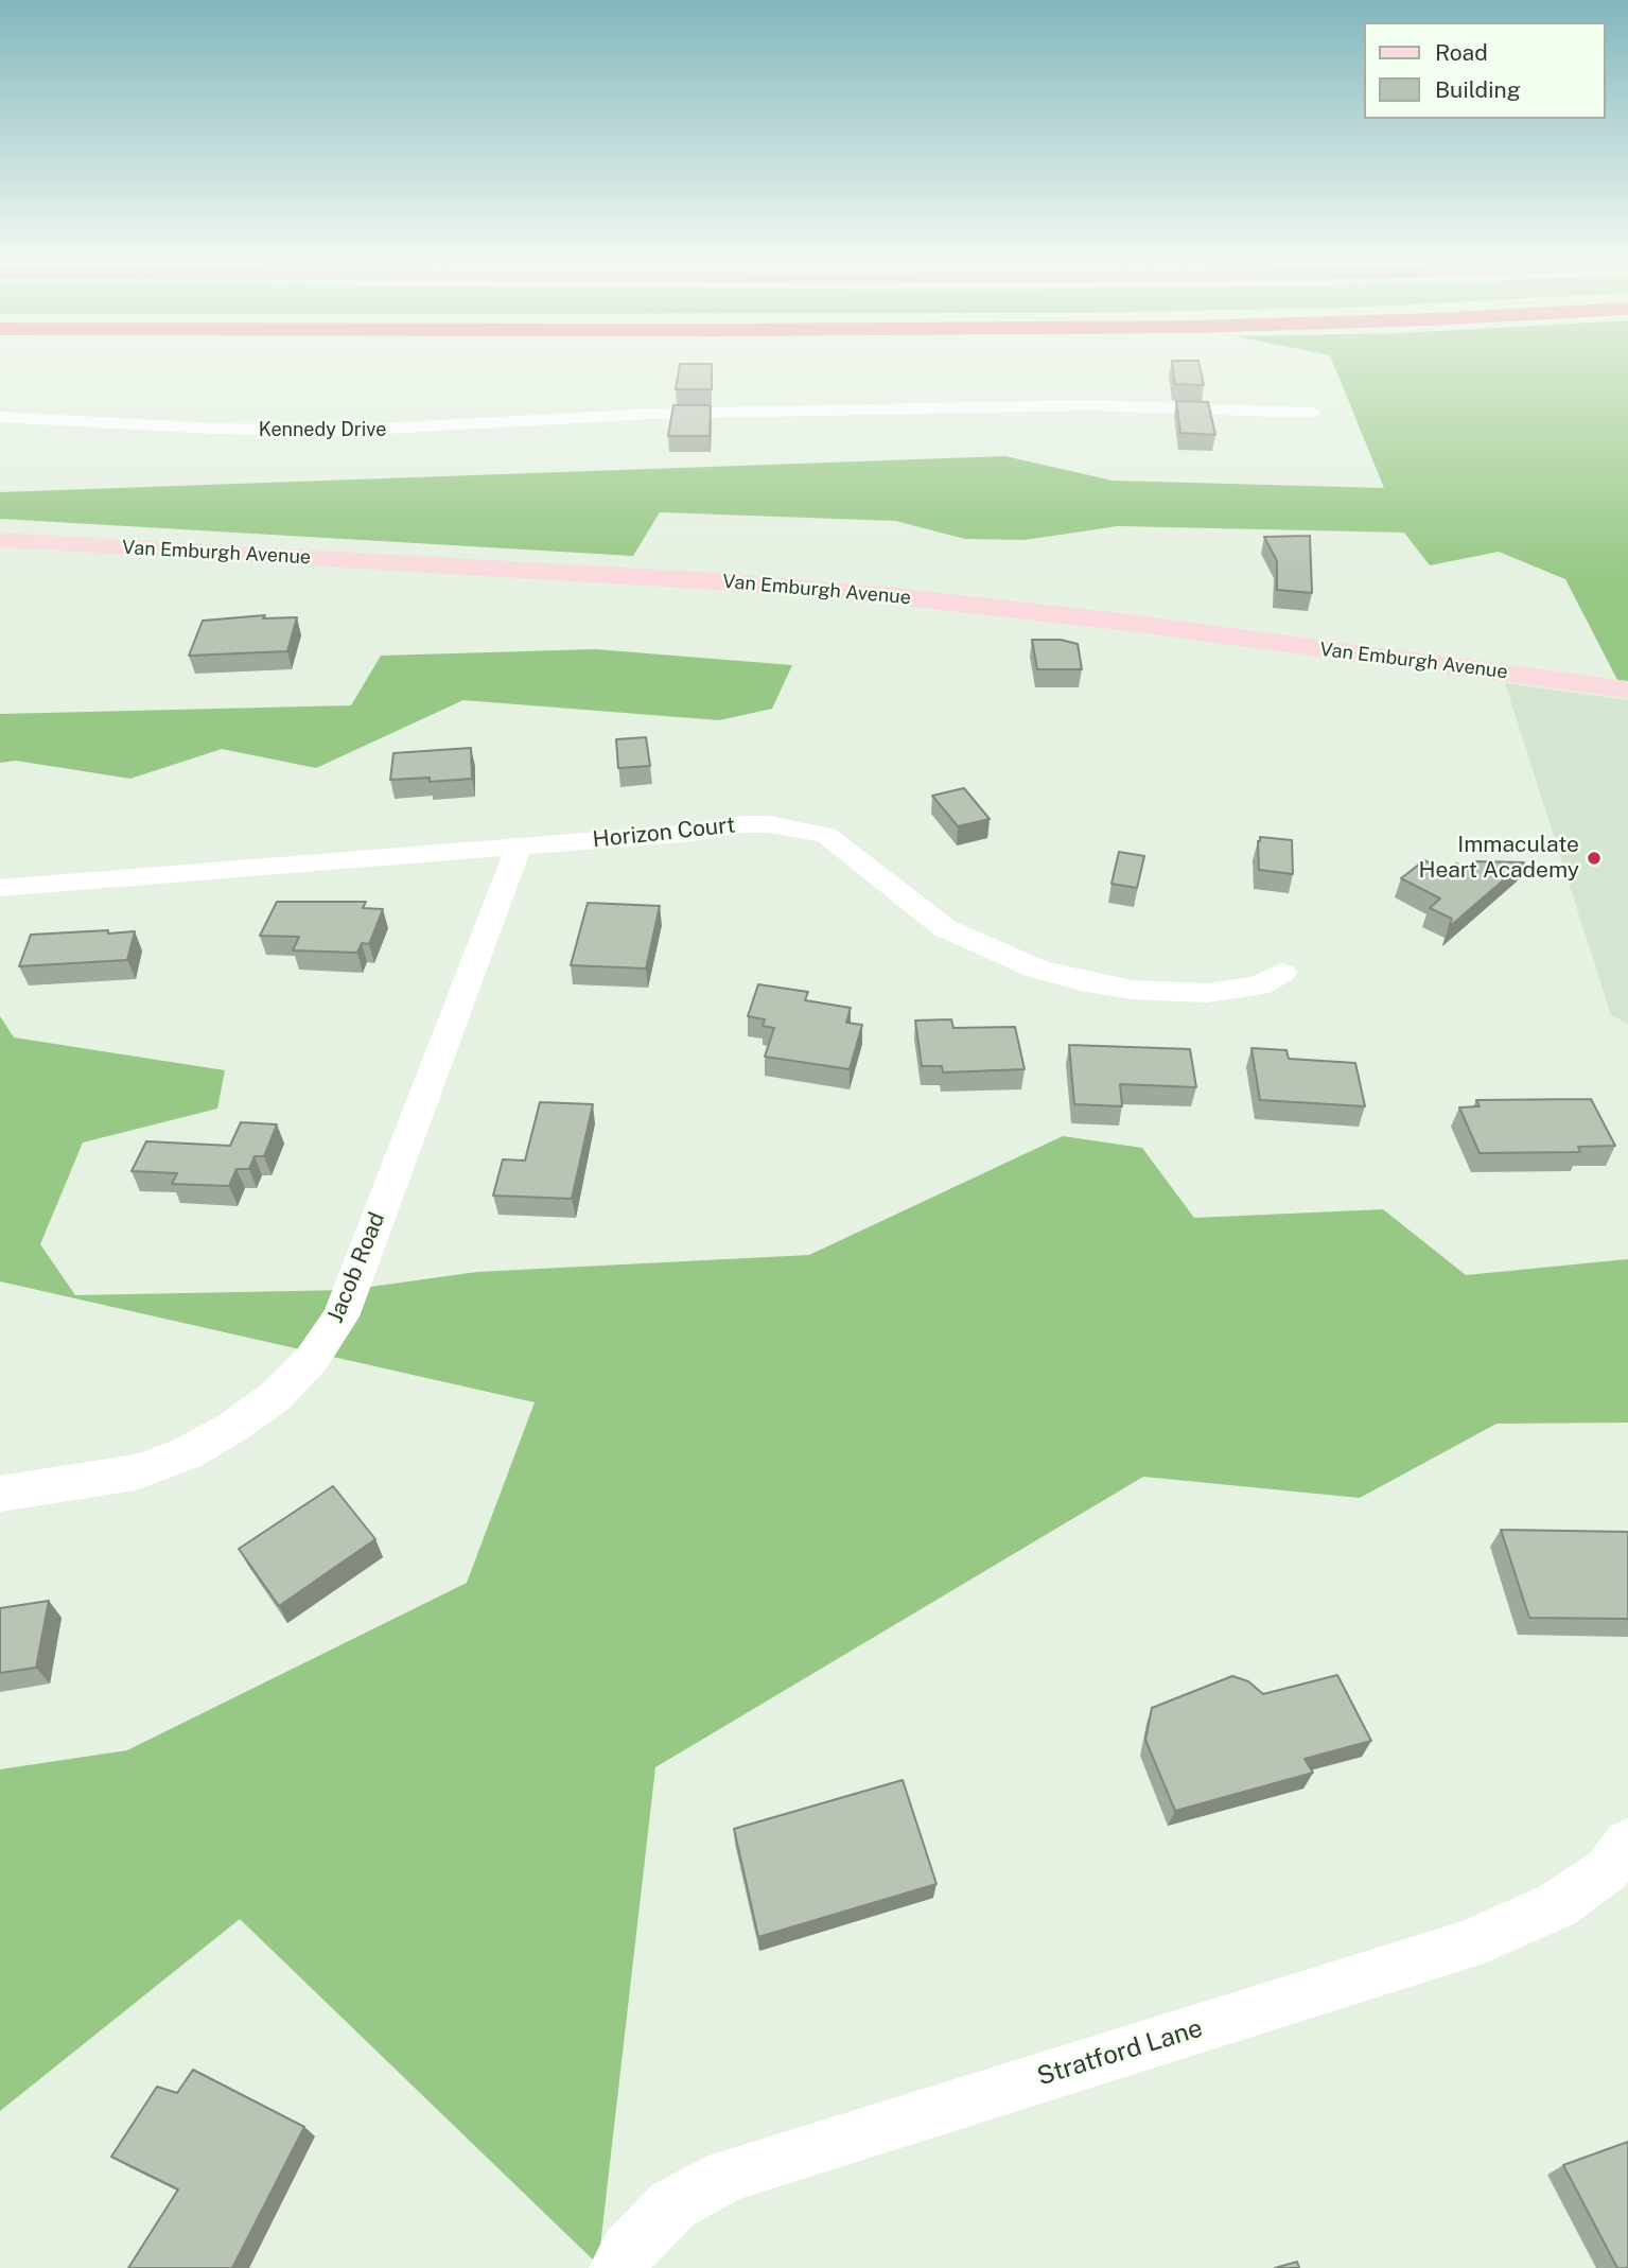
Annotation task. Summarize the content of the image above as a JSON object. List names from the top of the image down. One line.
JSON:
{"streets":{"main road":["Van Emburgh Avenue"],"street":["Kennedy Drive","Horizon Court","Jacob Road","Stratford Lane"]},"crossings":[["Horizon Court","Jacob Road"]],"places":["Immaculate Heart Academy"],"legend":["Road","Building"]}
